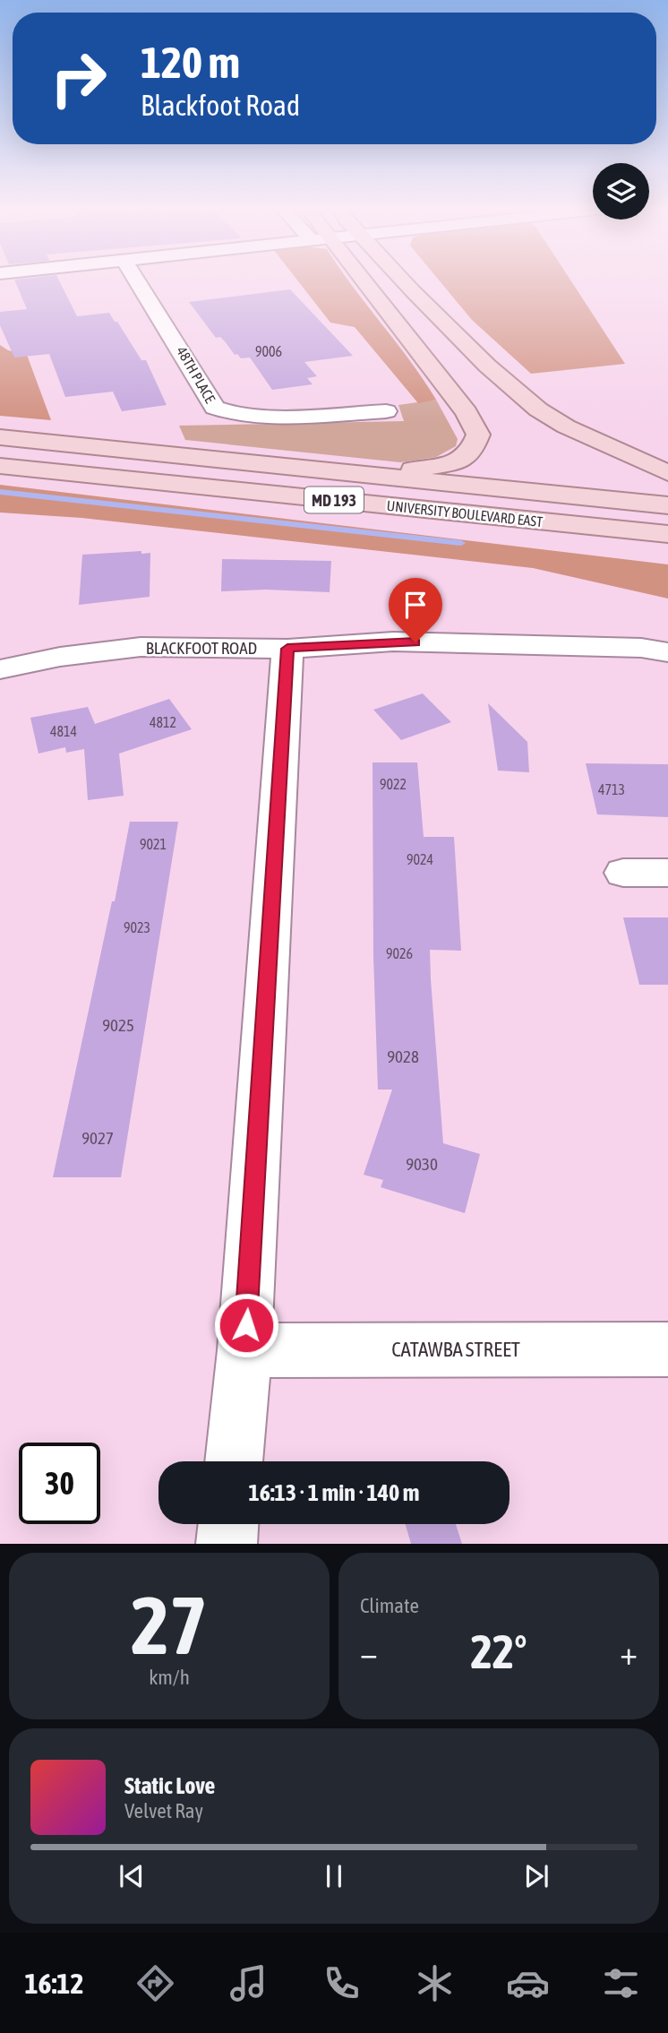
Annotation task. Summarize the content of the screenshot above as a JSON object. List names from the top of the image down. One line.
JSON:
{"streets":{"main road":["MD 193","UNIVERSITY BOULEVARD EAST"],"street":["48TH PLACE","BLACKFOOT ROAD","CATAWBA STREET"]},"house_numbers":["9006","4812","4814","9022","4713","9021","9024","9023","9026","9025","9028","9027","9030"],"page":{"turn":["120 m","Blackfoot Road"],"limit":"30","trip":"16:13 · 1 min · 140 m","tile":[["27","km/h"],"Climate"],"heat":["−","22°","+"],"song":["Static Love","Velvet Ray"],"tabs":"16:12"}}
